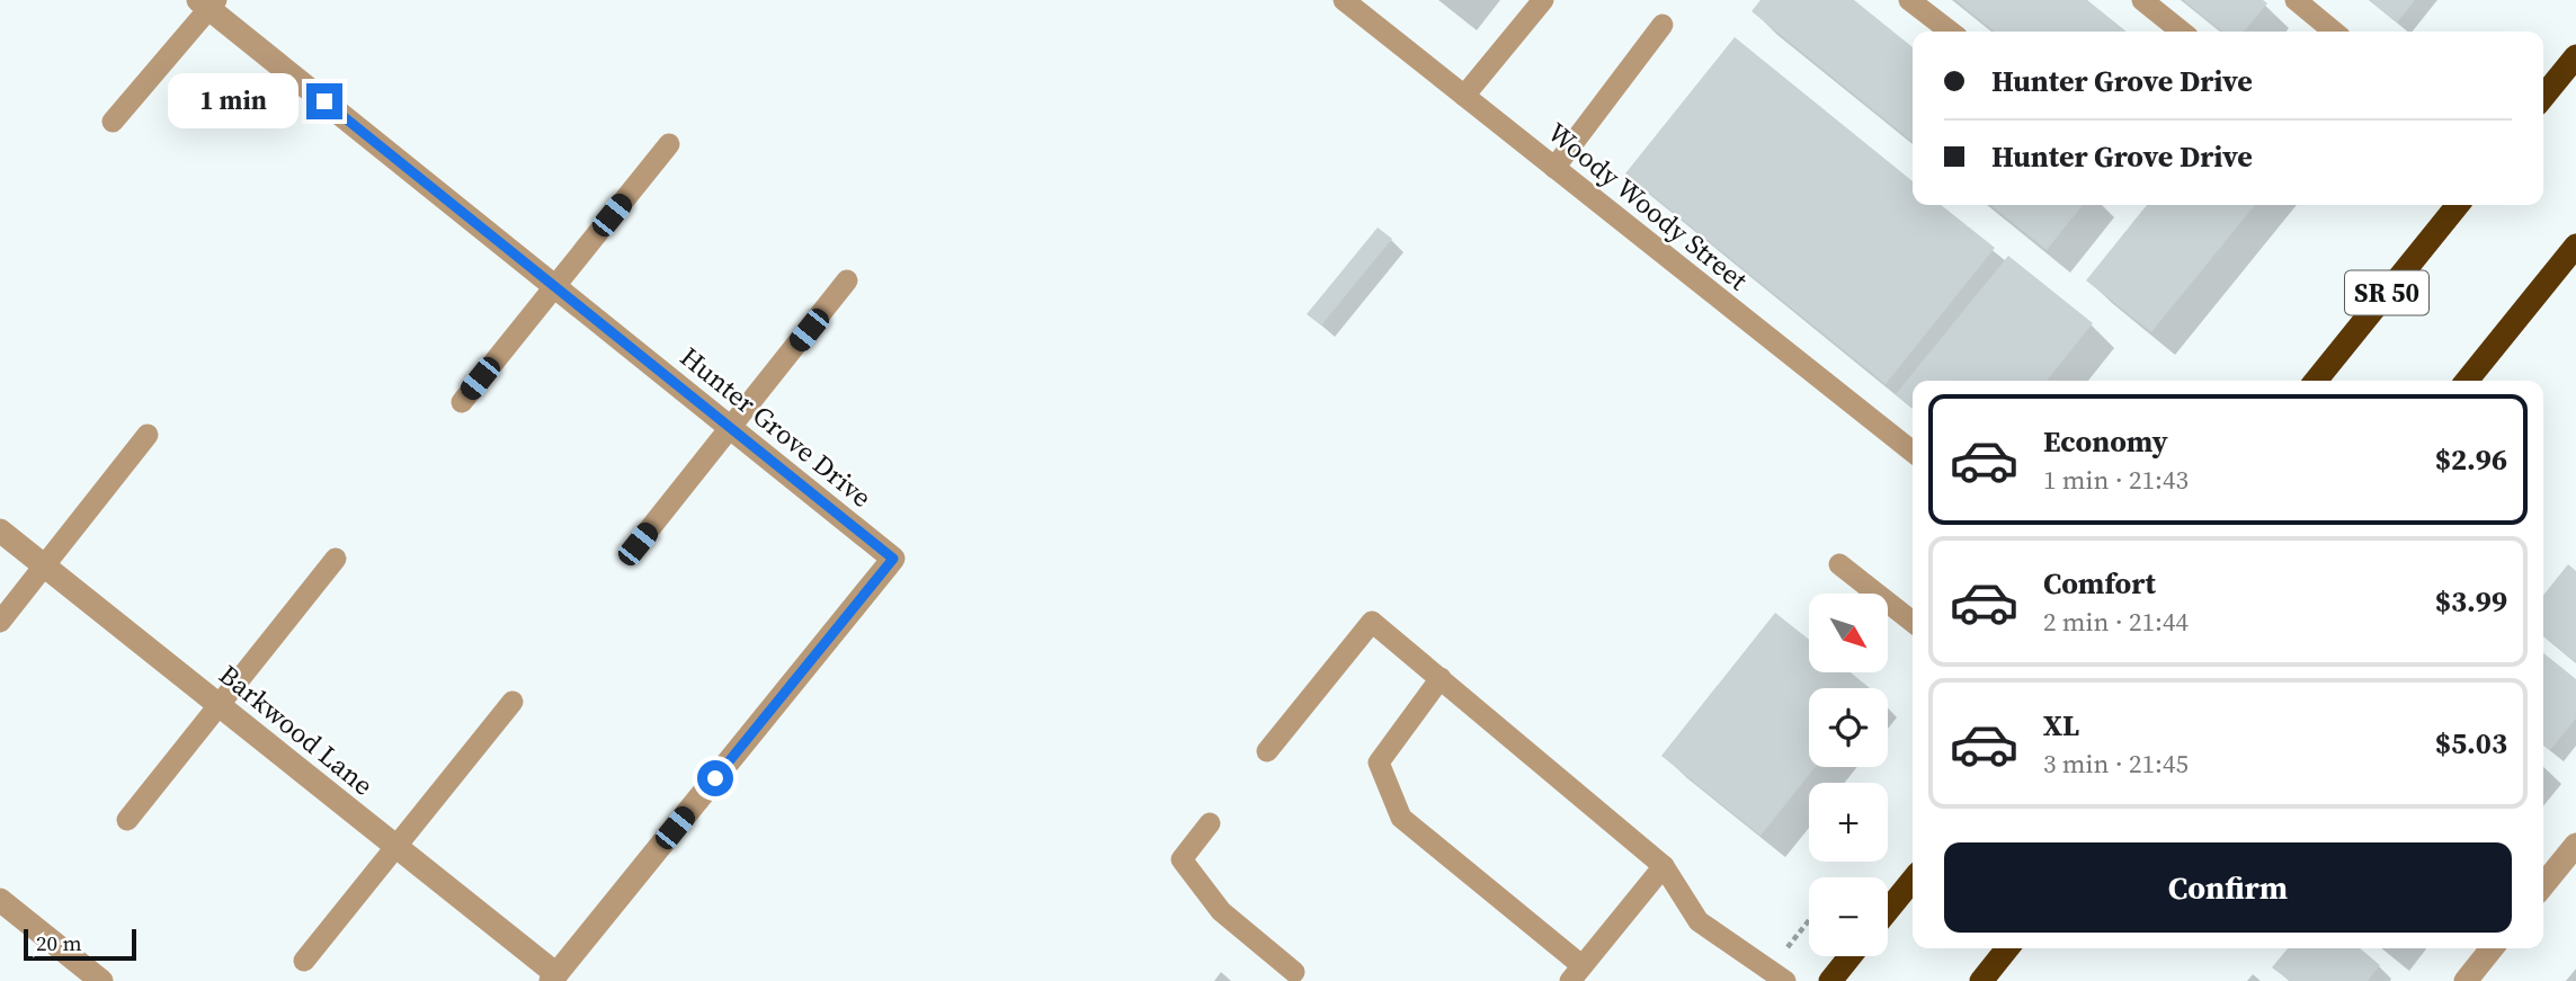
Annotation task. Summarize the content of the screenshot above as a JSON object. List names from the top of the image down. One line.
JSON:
{"streets":{"highway":["SR 50"],"street":["Hunter Grove Drive","Barkwood Lane"],"lane":["Woody Woody Street"]},"crossings":[["Hunter Grove Drive","Barkwood Lane"]],"scale_bar":"20 m","north":"bottom right","page":{"banner":["Hunter Grove Drive","Hunter Grove Drive"],"bubble":"1 min","list":[{"name":"Economy","note":"1 min · 21:43","value":"$2.96"},{"name":"Comfort","note":"2 min · 21:44","value":"$3.99"},{"name":"XL","note":"3 min · 21:45","value":"$5.03"}],"map_buttons":["+","−"],"buttons":"Confirm","scale":"20 m"}}
